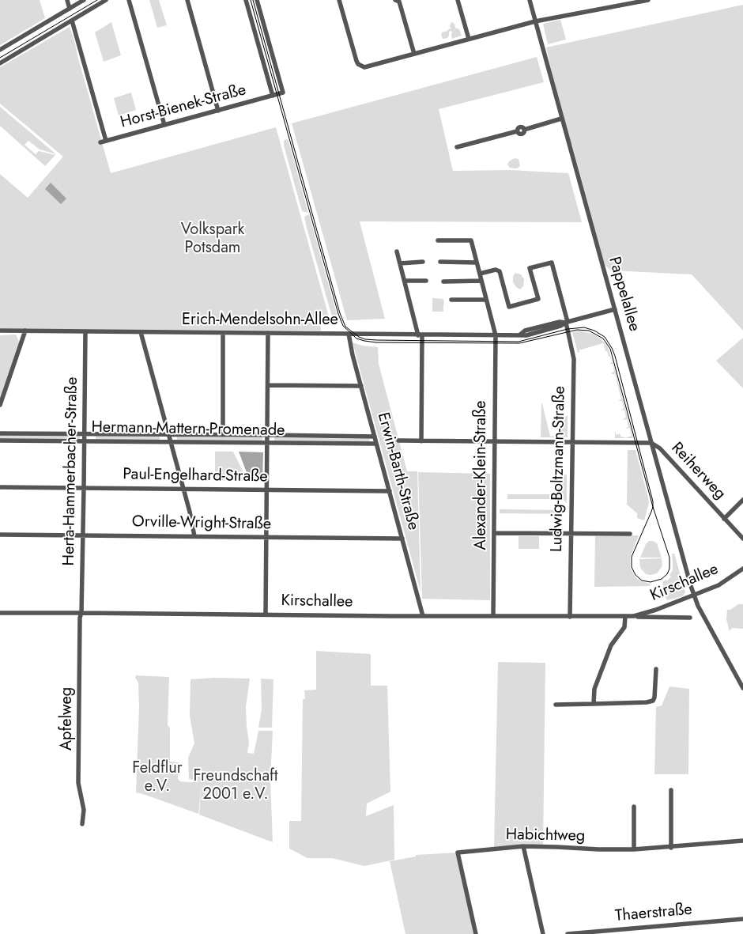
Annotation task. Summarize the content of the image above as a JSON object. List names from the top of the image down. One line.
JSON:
{"streets":{"street":["Horst-Bienek-Straße","Pappelallee","Erich-Mendelsohn-Allee","Hermann-Mattern-Promenade","Ludwig-Boltzmann-Straße","Herta-Hammerbacher-Straße","Erwin-Barth-Straße","Reiherweg","Alexander-Klein-Straße","Paul-Engelhard-Straße","Orville-Wright-Straße","Kirschallee","Apfelweg","Habichtweg","Thaerstraße"]},"crossings":[["Pappelallee","Erich-Mendelsohn-Allee"],["Pappelallee","Reiherweg"],["Pappelallee","Kirschallee"],["Erich-Mendelsohn-Allee","Ludwig-Boltzmann-Straße"],["Erich-Mendelsohn-Allee","Herta-Hammerbacher-Straße"],["Erich-Mendelsohn-Allee","Erwin-Barth-Straße"],["Erich-Mendelsohn-Allee","Alexander-Klein-Straße"],["Hermann-Mattern-Promenade","Herta-Hammerbacher-Straße"],["Hermann-Mattern-Promenade","Erwin-Barth-Straße"],["Ludwig-Boltzmann-Straße","Alexander-Klein-Straße"],["Ludwig-Boltzmann-Straße","Kirschallee"],["Herta-Hammerbacher-Straße","Paul-Engelhard-Straße"],["Herta-Hammerbacher-Straße","Orville-Wright-Straße"],["Herta-Hammerbacher-Straße","Kirschallee"],["Herta-Hammerbacher-Straße","Apfelweg"],["Erwin-Barth-Straße","Paul-Engelhard-Straße"],["Erwin-Barth-Straße","Orville-Wright-Straße"],["Erwin-Barth-Straße","Kirschallee"],["Alexander-Klein-Straße","Kirschallee"],["Kirschallee","Apfelweg"]],"parks":["Volkspark Potsdam","Feldflur e.V.","Freundschaft 2001 e.V."]}
